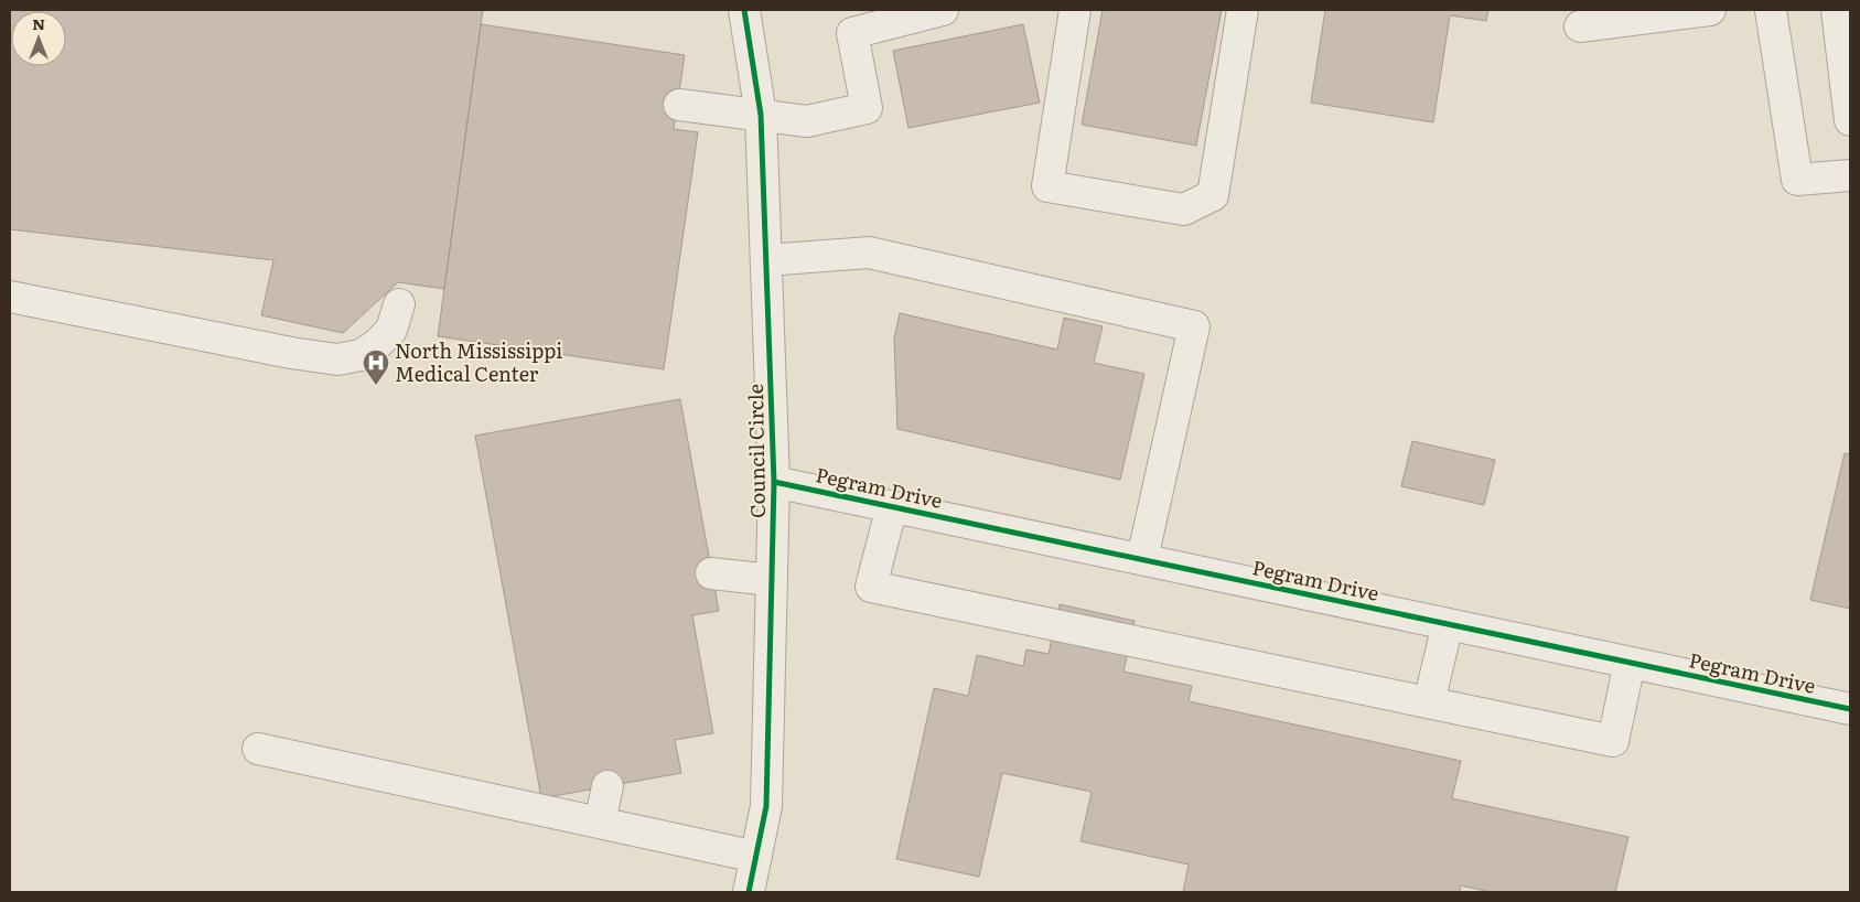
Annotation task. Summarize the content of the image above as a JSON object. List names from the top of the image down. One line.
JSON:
{"streets":{"street":["Council Circle","Pegram Drive"]},"crossings":[["Council Circle","Pegram Drive"]],"places":{"hospital":["North Mississippi Medical Center"]},"north":"top"}
